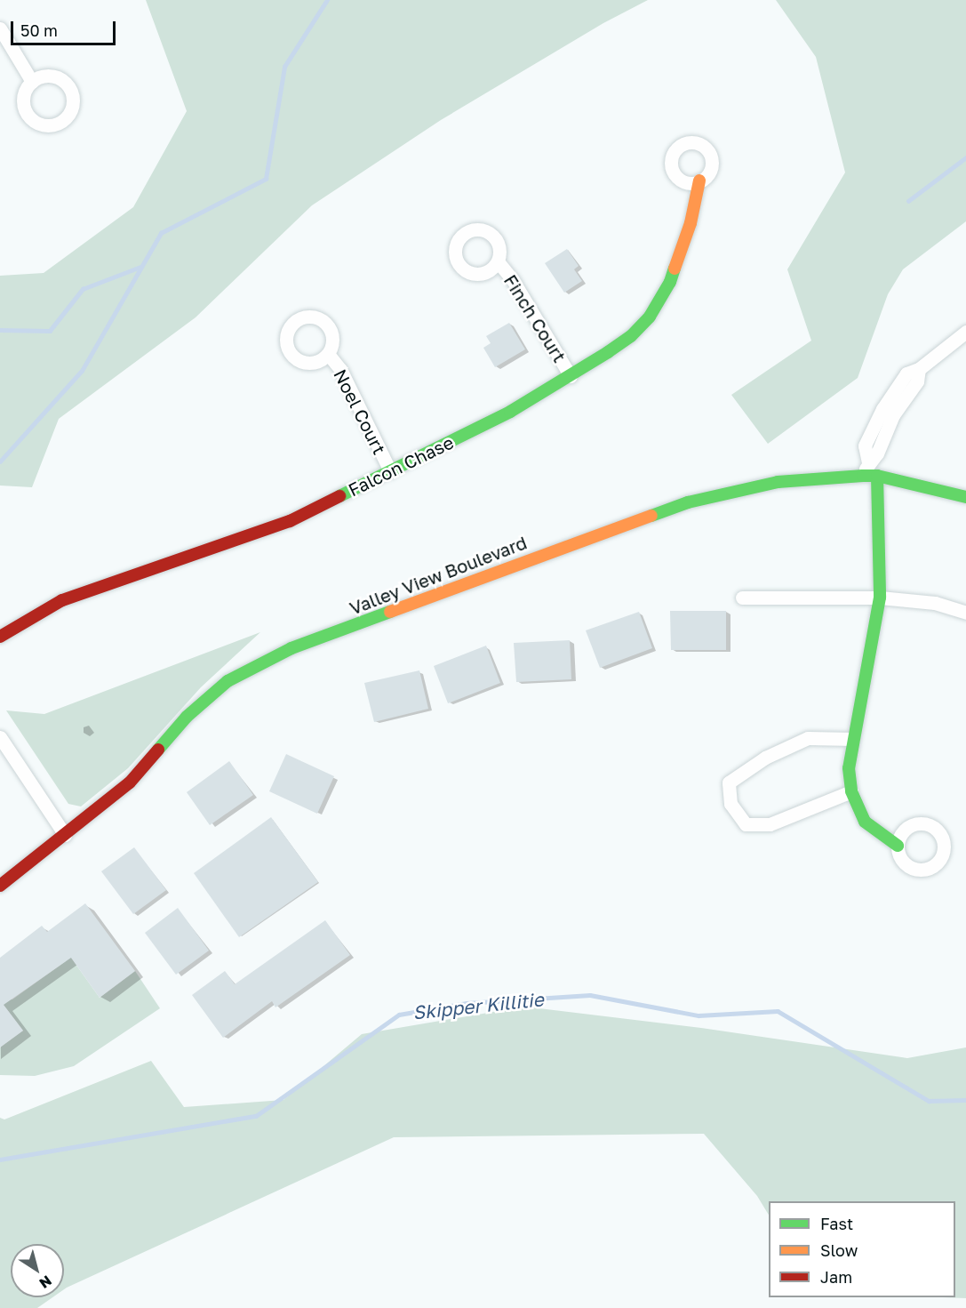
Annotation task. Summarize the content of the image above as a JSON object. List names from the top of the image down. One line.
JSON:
{"streets":{"street":["Finch Court","Noel Court","Falcon Chase","Valley View Boulevard"]},"crossings":[["Finch Court","Falcon Chase"],["Noel Court","Falcon Chase"]],"water":["Skipper Killitie"],"legend":["Fast","Slow","Jam"],"scale_bar":"50 m","north":"bottom right"}
